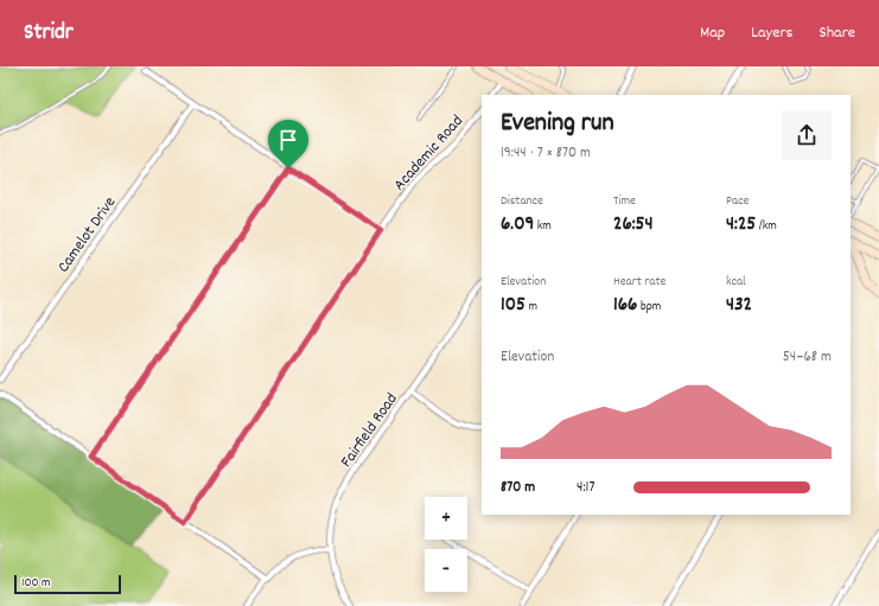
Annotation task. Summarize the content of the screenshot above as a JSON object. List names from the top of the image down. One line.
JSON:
{"streets":{"street":["Academic Road","Camelot Drive","Fairfield Road"]},"scale_bar":"100 m","page":{"header":"Stridr","nav":["Map","Layers","Share"],"heading":["Evening run","19:44 · 7 × 870 m"],"stats":[["Distance","6.09 km"],["Time","26:54"],["Pace","4:25 /km"],["Elevation","105 m"],["Heart rate","166 bpm"],["kcal","432"]],"chart":["Elevation","54–68 m"],"list":[{"name":"870 m","note":"4:17"}],"map_buttons":["+","−"],"scale":"100 m"}}
